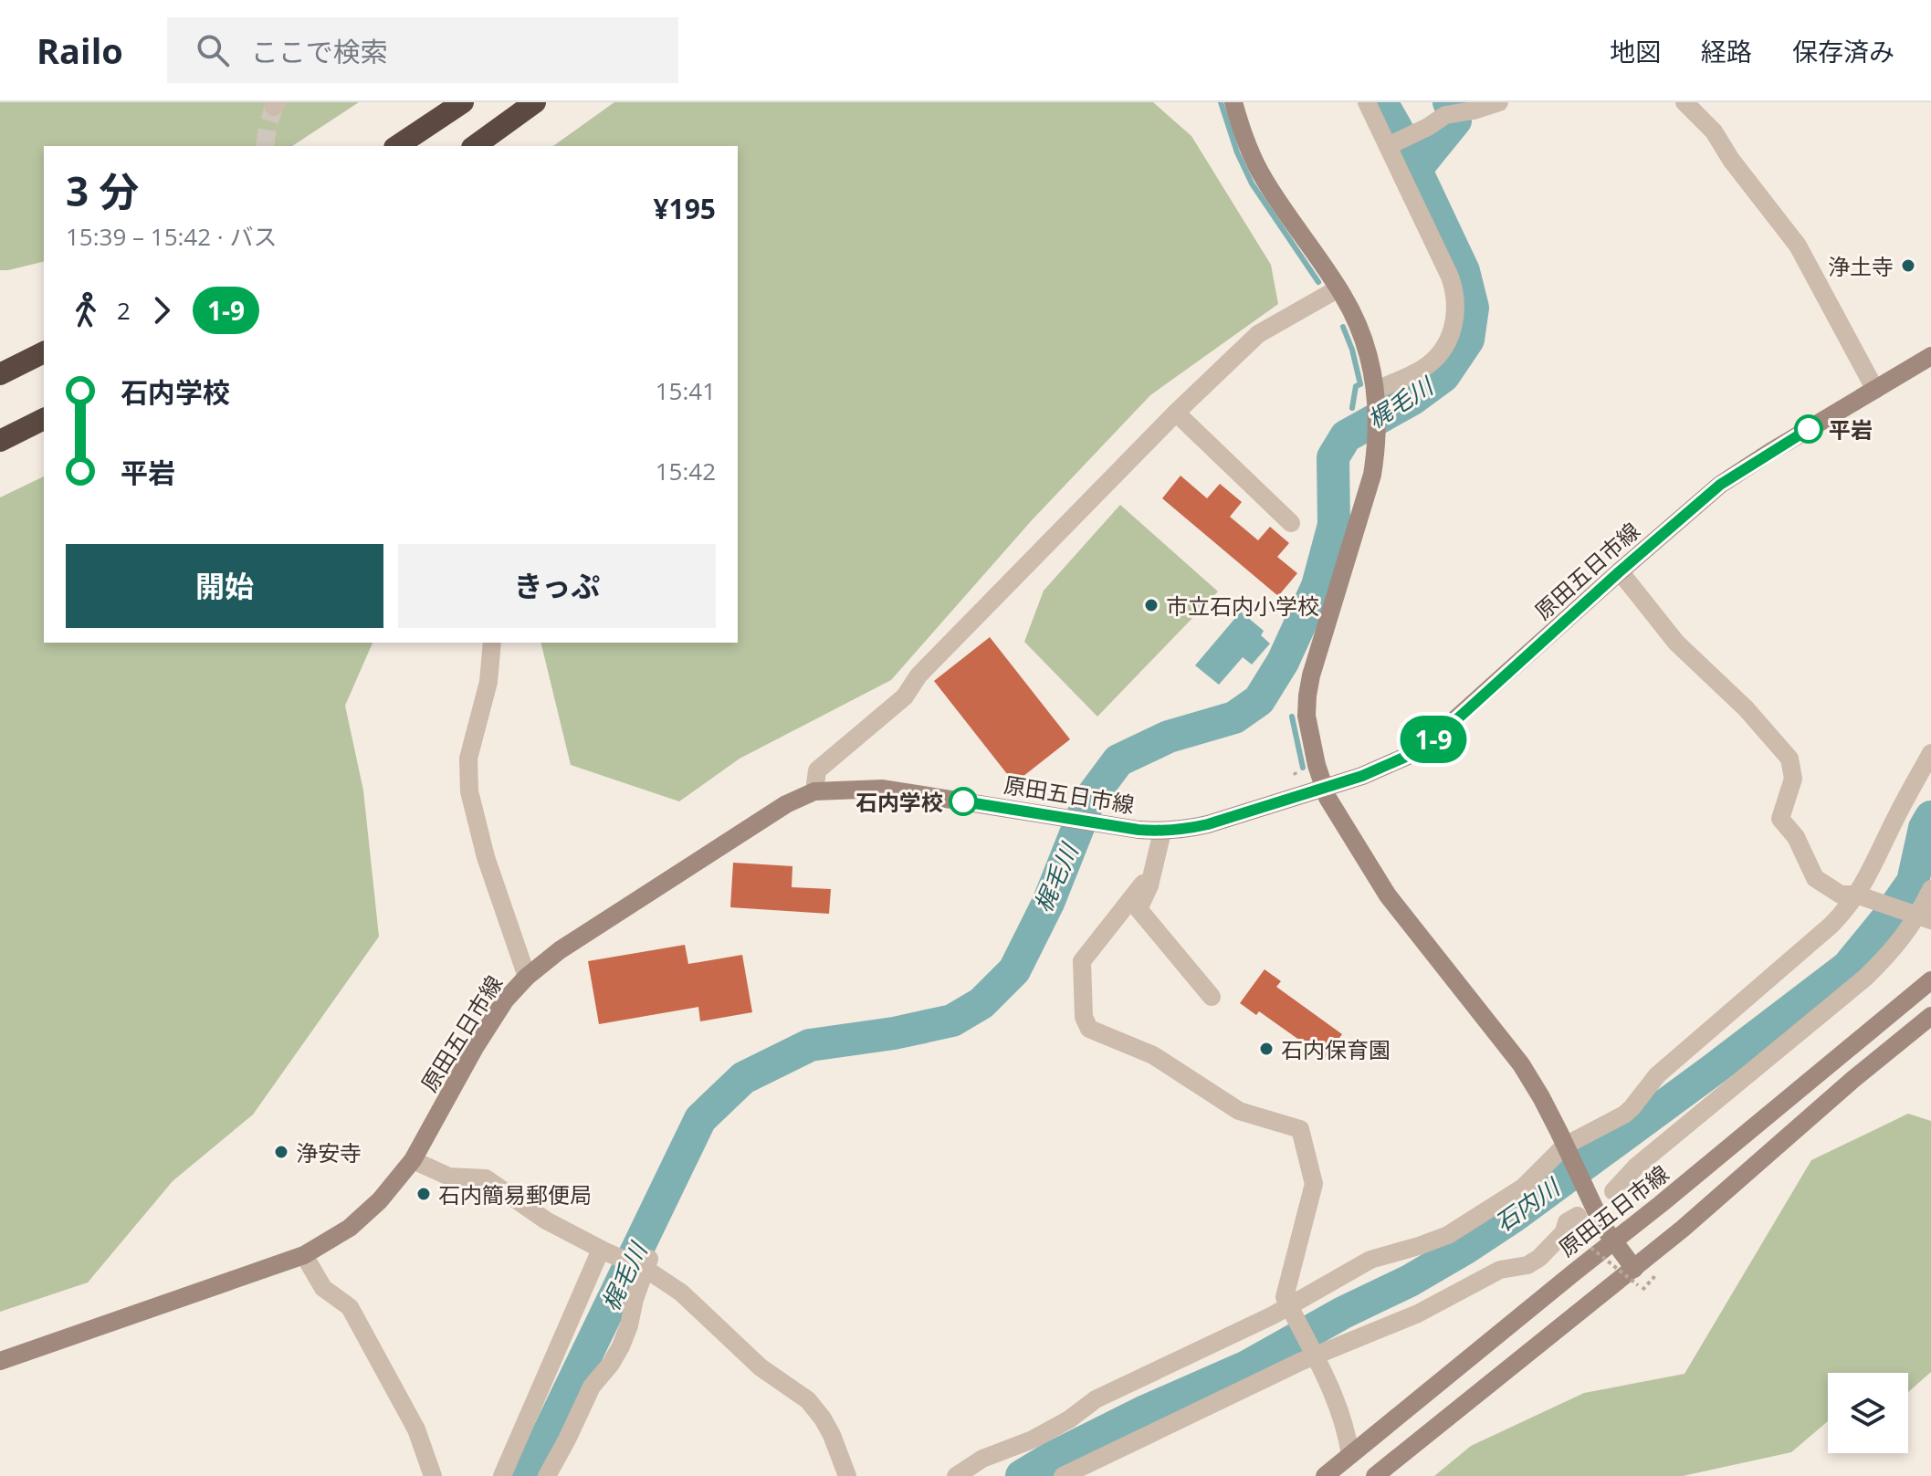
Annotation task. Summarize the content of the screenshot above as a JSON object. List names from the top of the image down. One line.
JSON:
{"streets":{"main road":["原田五日市線"]},"water":["梶毛川","石内川"],"places":["浄土寺","平岩","市立石内小学校","石内学校","石内保育園","浄安寺","石内簡易郵便局"],"lines":["bus line 1-9"],"page":{"header":"Railo","search":"ここで検索","nav":["地図","経路","保存済み"],"on_map":"1-9","heading":["3 分","15:39 – 15:42 · バス","¥195"],"legs":["2","1-9"],"list":[{"name":"石内学校","value":"15:41"},{"name":"平岩","value":"15:42"}],"buttons":["開始","きっぷ"]}}
